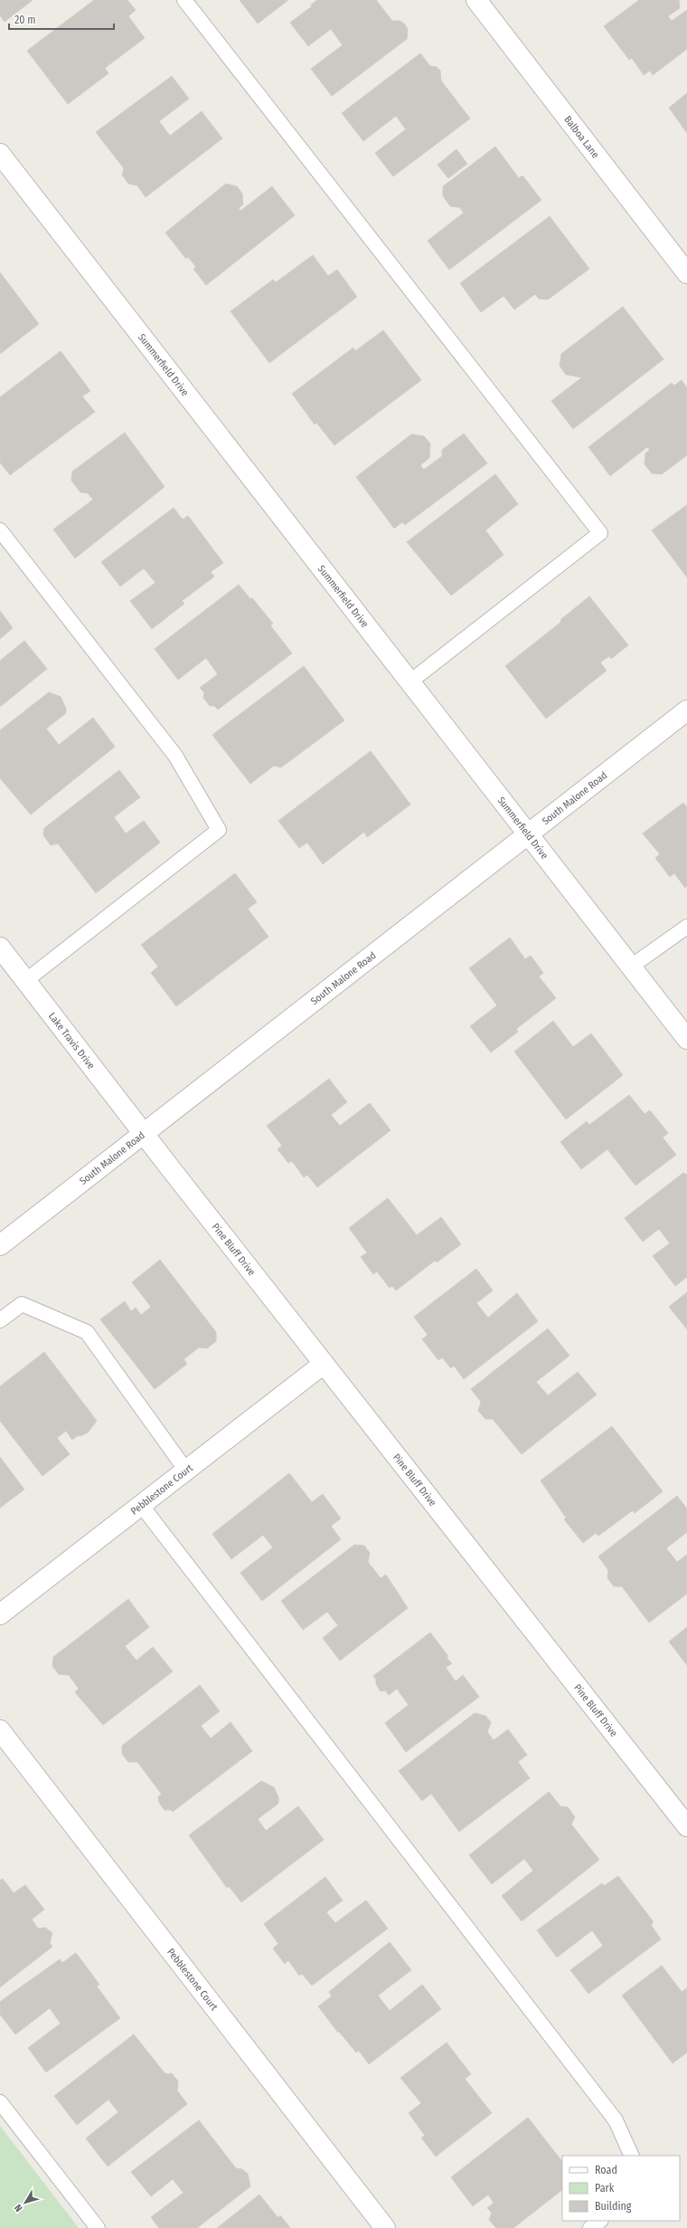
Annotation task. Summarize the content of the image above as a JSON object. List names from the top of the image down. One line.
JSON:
{"streets":{"street":["Balboa Lane","Summerfield Drive","South Malone Road","Lake Travis Drive","Pine Bluff Drive","Pebblestone Court"]},"crossings":[["Summerfield Drive","South Malone Road"],["South Malone Road","Lake Travis Drive"],["South Malone Road","Pine Bluff Drive"],["Lake Travis Drive","Pine Bluff Drive"],["Pine Bluff Drive","Pebblestone Court"]],"legend":["Road","Park","Building"],"scale_bar":"20 m","north":"bottom left"}
